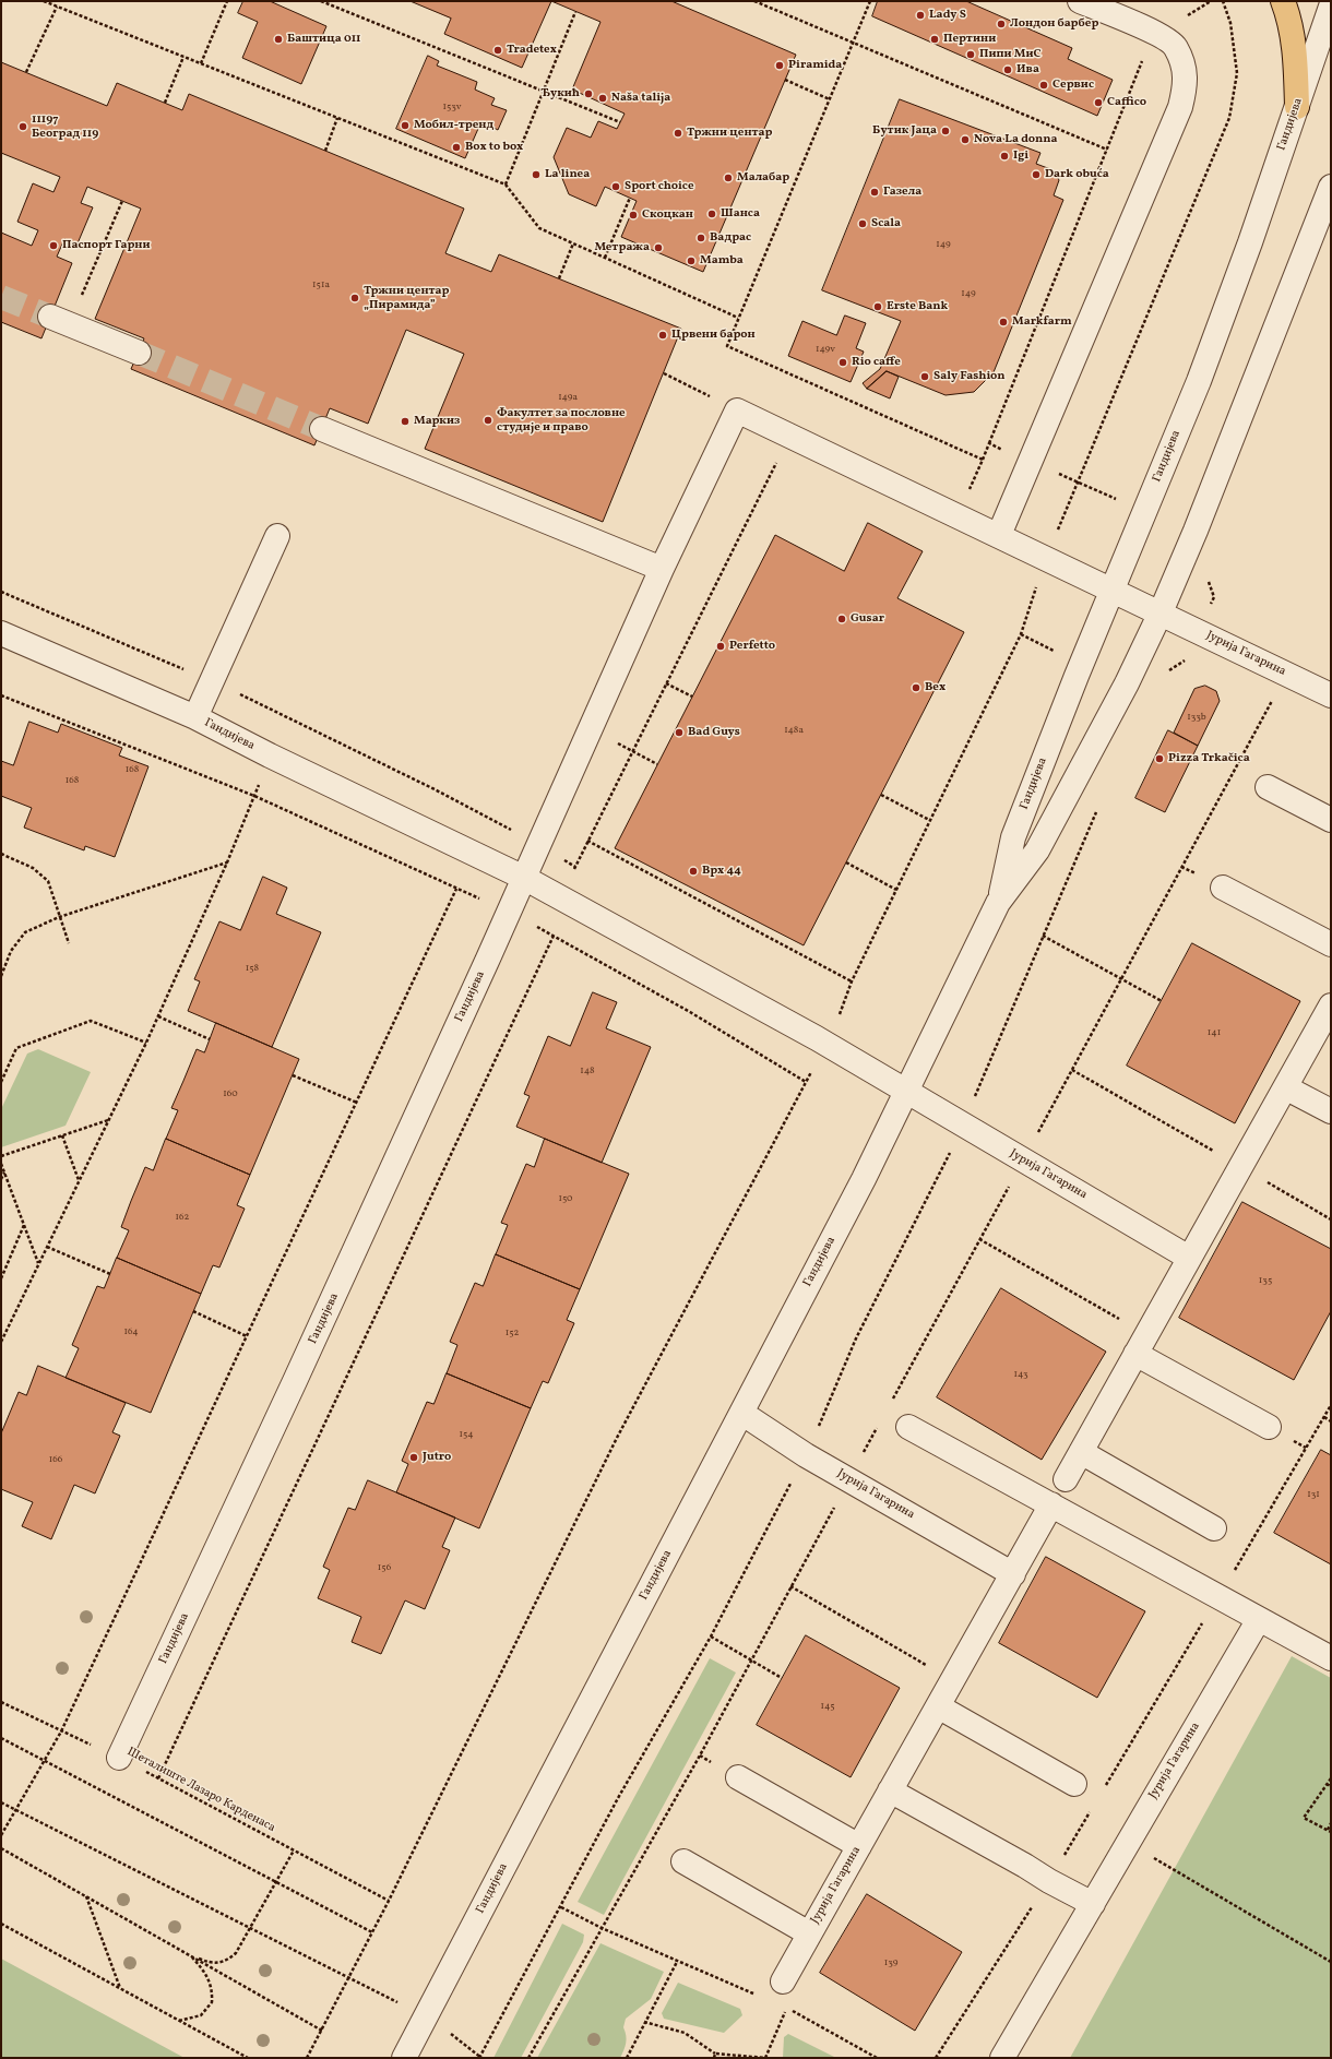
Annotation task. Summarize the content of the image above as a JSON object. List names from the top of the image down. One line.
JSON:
{"streets":{"street":["Гандијева","Јурија Гагарина"],"path":["Шеталиште Лазаро Карденаса"]},"crossings":[["Гандијева","Јурија Гагарина"],["Гандијева","Шеталиште Лазаро Карденаса"]],"places":["Lady S","Лондон барбер","Баштица 011","Пертини","Tradetex","Пипи МиС","Piramida","Ива","Сервис","Ђукић","Naša talija","Caffico","Мобил-тренд","11197 Београд 119","Бутик Јаца","Тржни центар","Nova La donna","Box to box","Igi","La linea","Dark obuća","Малабар","Sport choice","Газела","Шанса","Скоцкан","Scala","Вадрас","Паспорт Гарни","Метража","Mamba","Тржни центар „Пирамида”","Erste Bank","Markfarm","Црвени барон","Rio caffe","Saly Fashion","Факултет за пословне студије и право","Маркиз","Gusar","Perfetto","Bex","Bad Guys","Pizza Trkačica","Врх 44","Jutro"],"house_numbers":["153v","149","151a","149","149v","149a","133b","148a","168","168","158","141","148","160","150","162","135","164","152","143","154","166","131","156","145","139"]}
